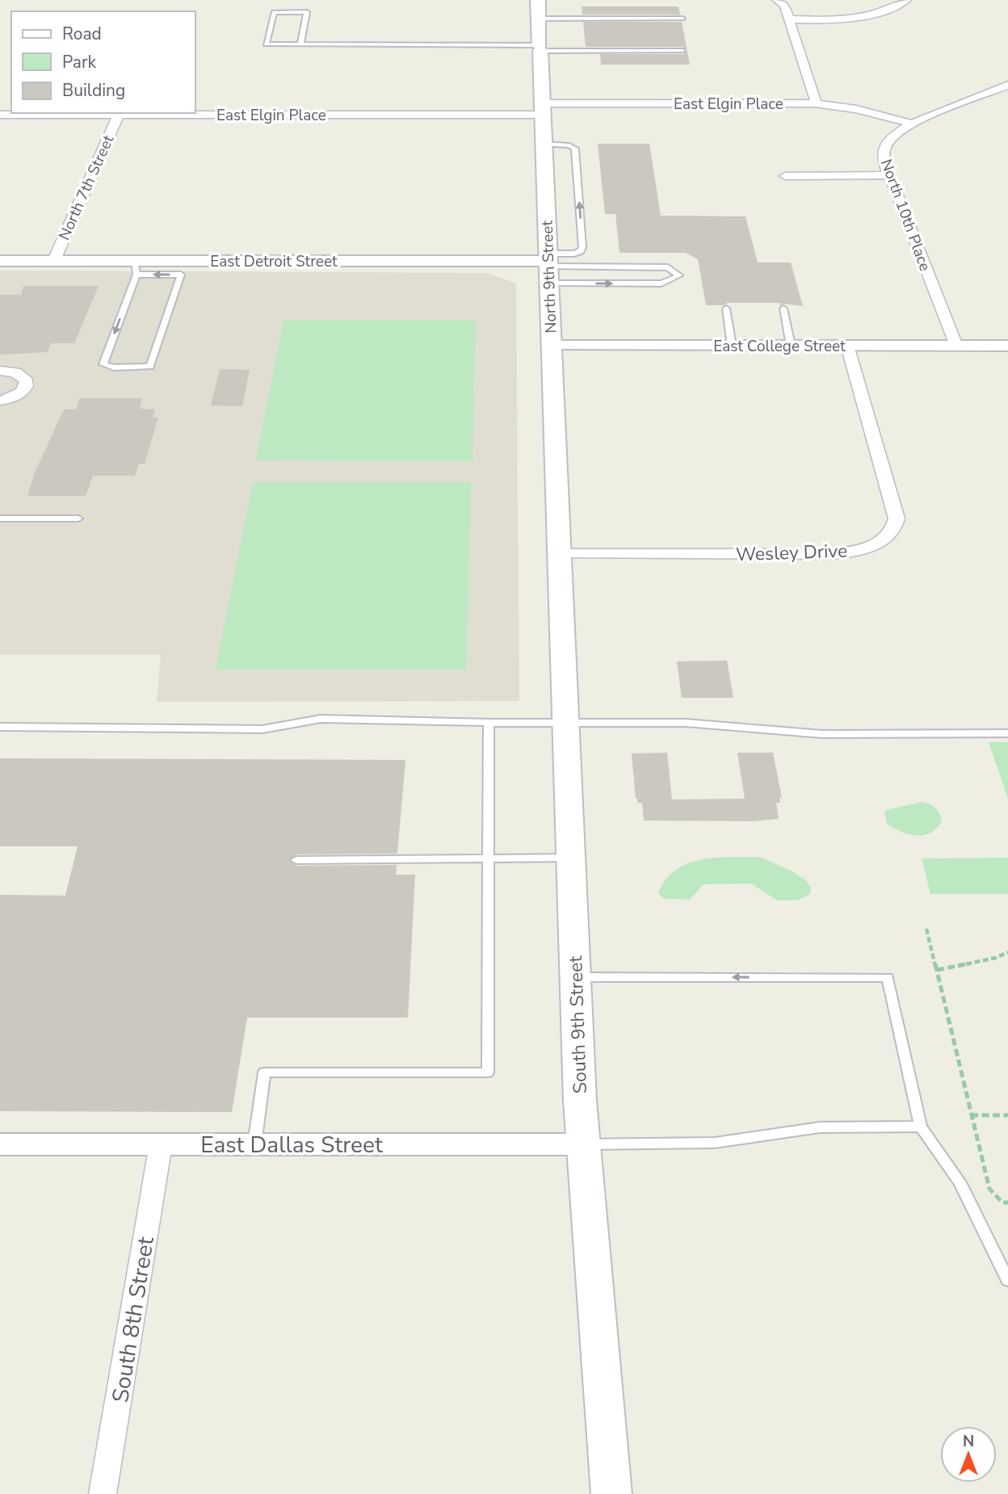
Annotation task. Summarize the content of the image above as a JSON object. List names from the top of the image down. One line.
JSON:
{"streets":{"main road":["North 9th Street","South 9th Street"],"street":["East Elgin Place","North 7th Street","North 10th Place","East Detroit Street","East College Street","Wesley Drive","East Dallas Street","South 8th Street"]},"crossings":[["East Elgin Place","North 7th Street"],["East Elgin Place","North 10th Place"],["East Elgin Place","North 9th Street"],["North 7th Street","East Detroit Street"],["North 10th Place","East College Street"],["East Detroit Street","North 9th Street"],["North 9th Street","East College Street"],["North 9th Street","Wesley Drive"],["North 9th Street","South 9th Street"],["East College Street","Wesley Drive"],["Wesley Drive","South 9th Street"],["South 9th Street","East Dallas Street"],["East Dallas Street","South 8th Street"]],"legend":["Road","Park","Building"],"north":"top"}
